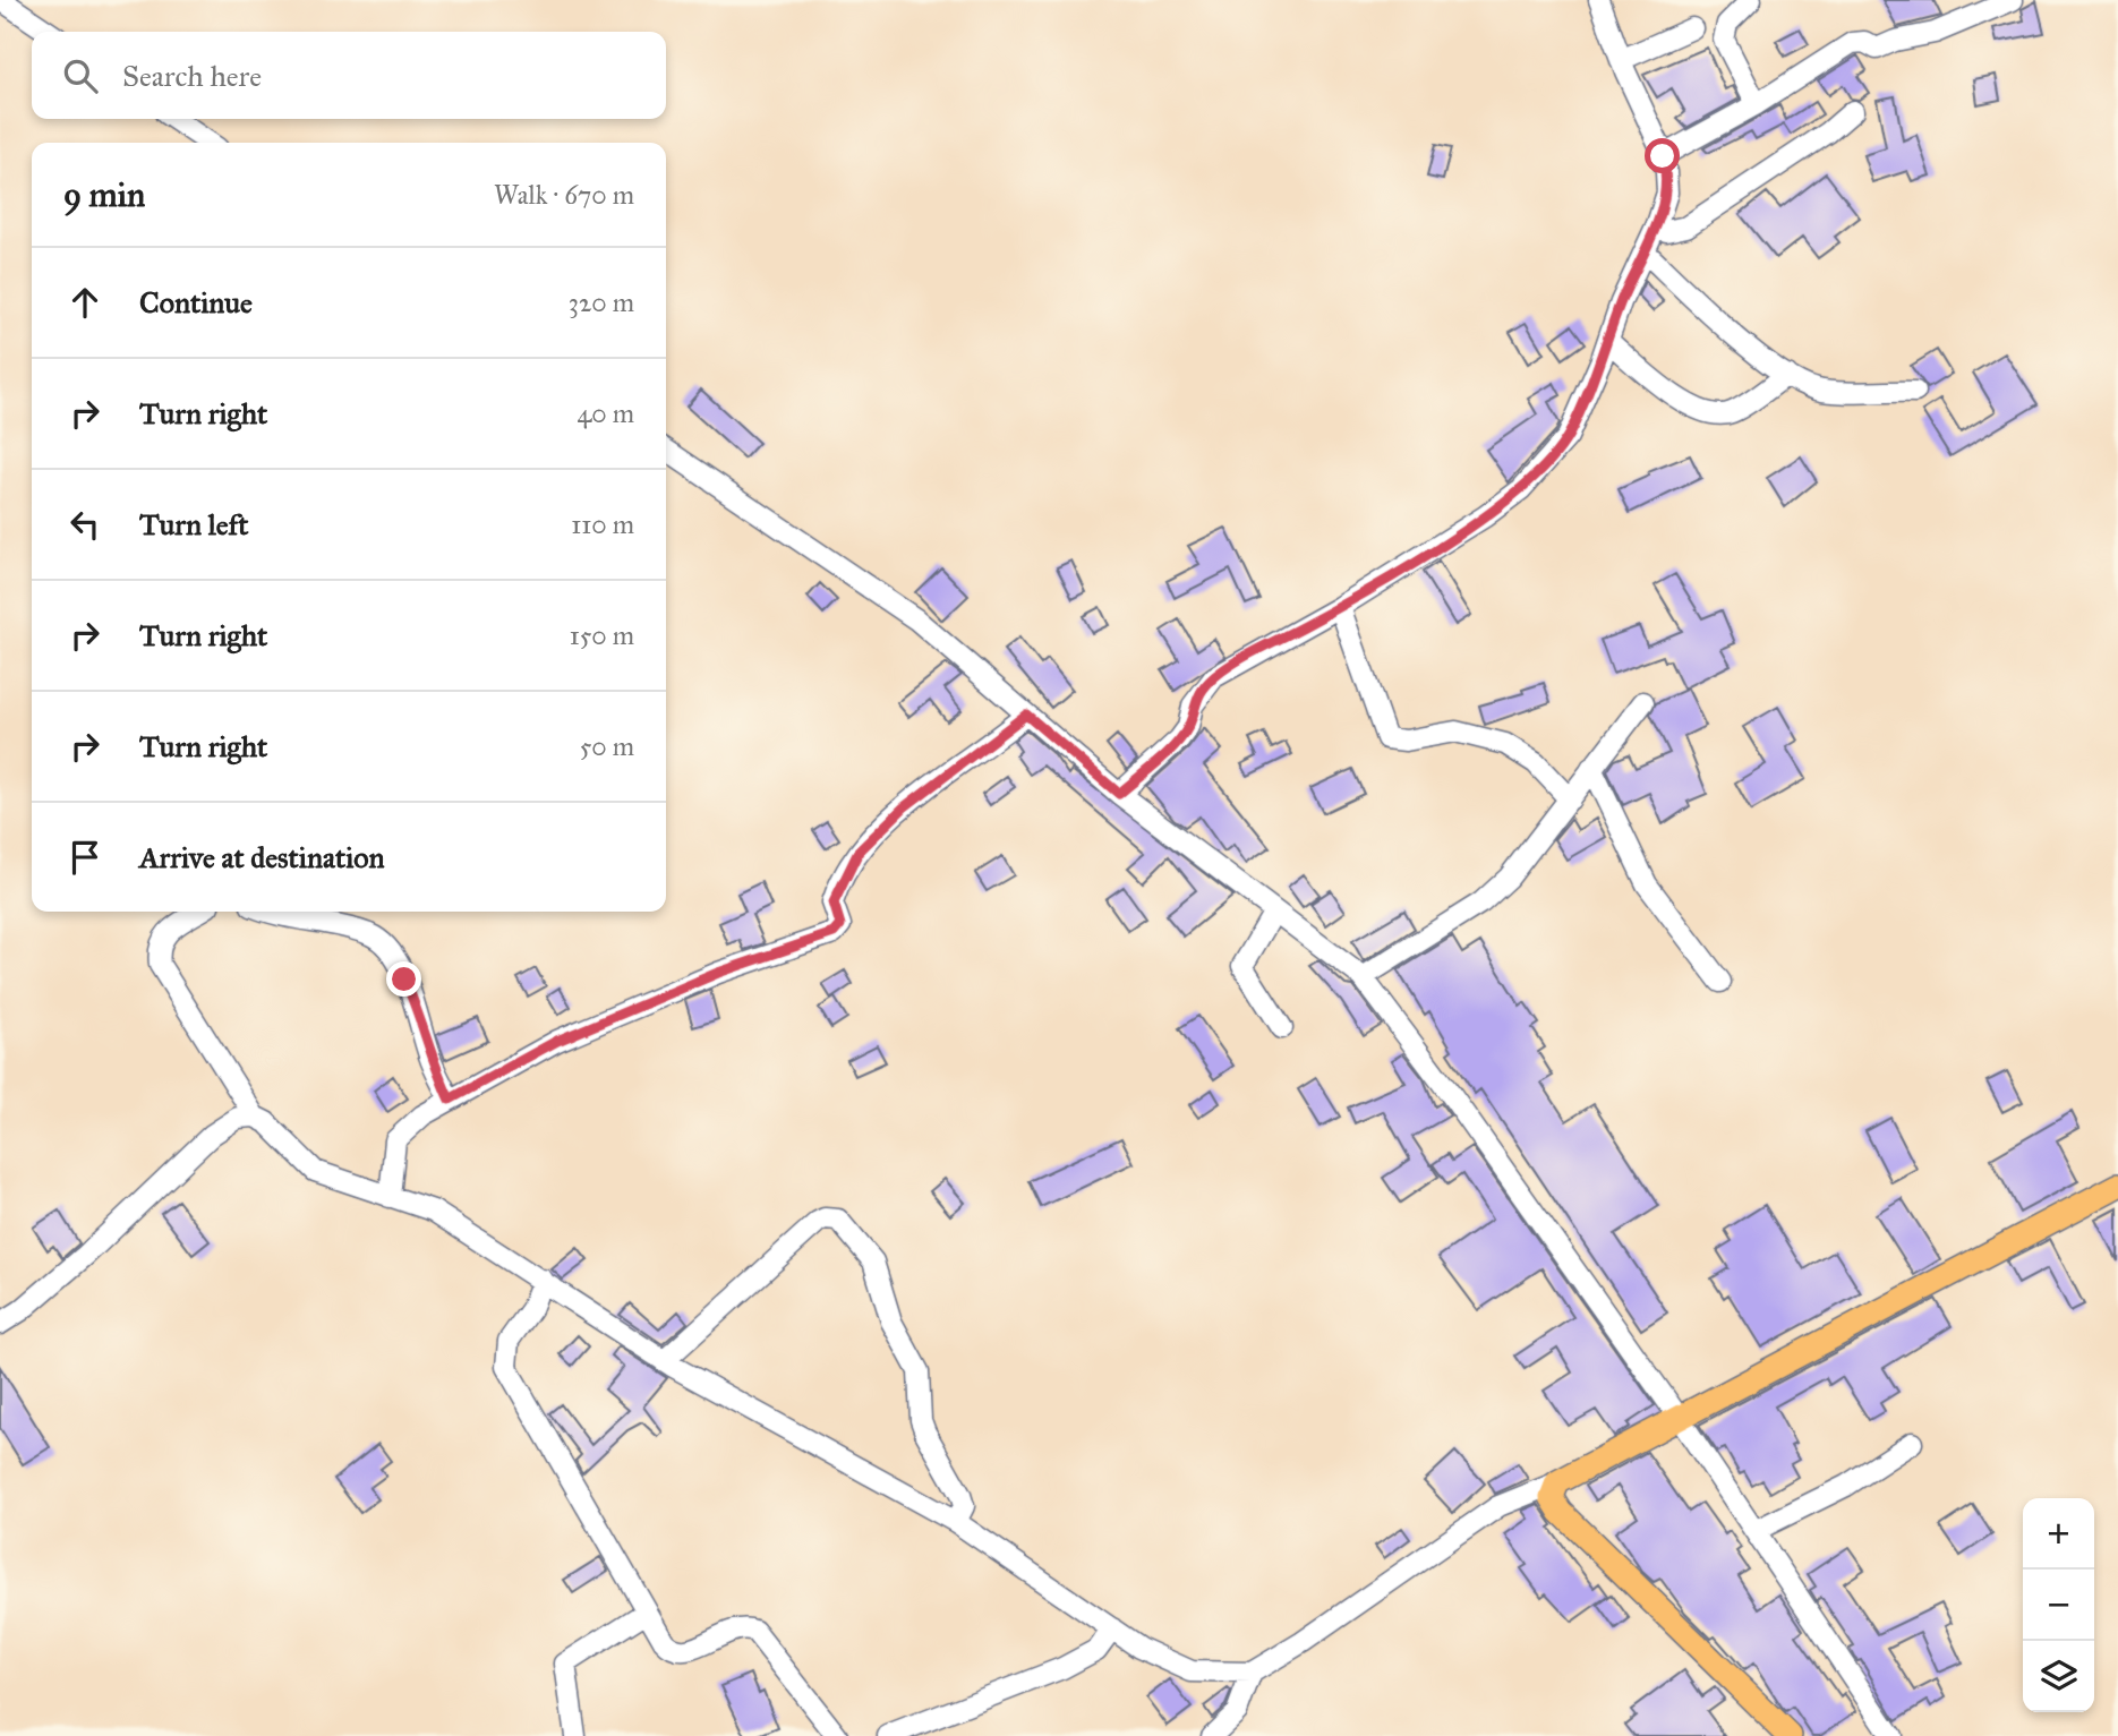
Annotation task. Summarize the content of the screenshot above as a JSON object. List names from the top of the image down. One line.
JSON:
{"page":{"search":"Search here","heading":["9 min","Walk · 670 m"],"list":[["Continue","320 m"],["Turn right","40 m"],["Turn left","110 m"],["Turn right","150 m"],["Turn right","50 m"],"Arrive at destination"],"map_buttons":["+","−"]}}
